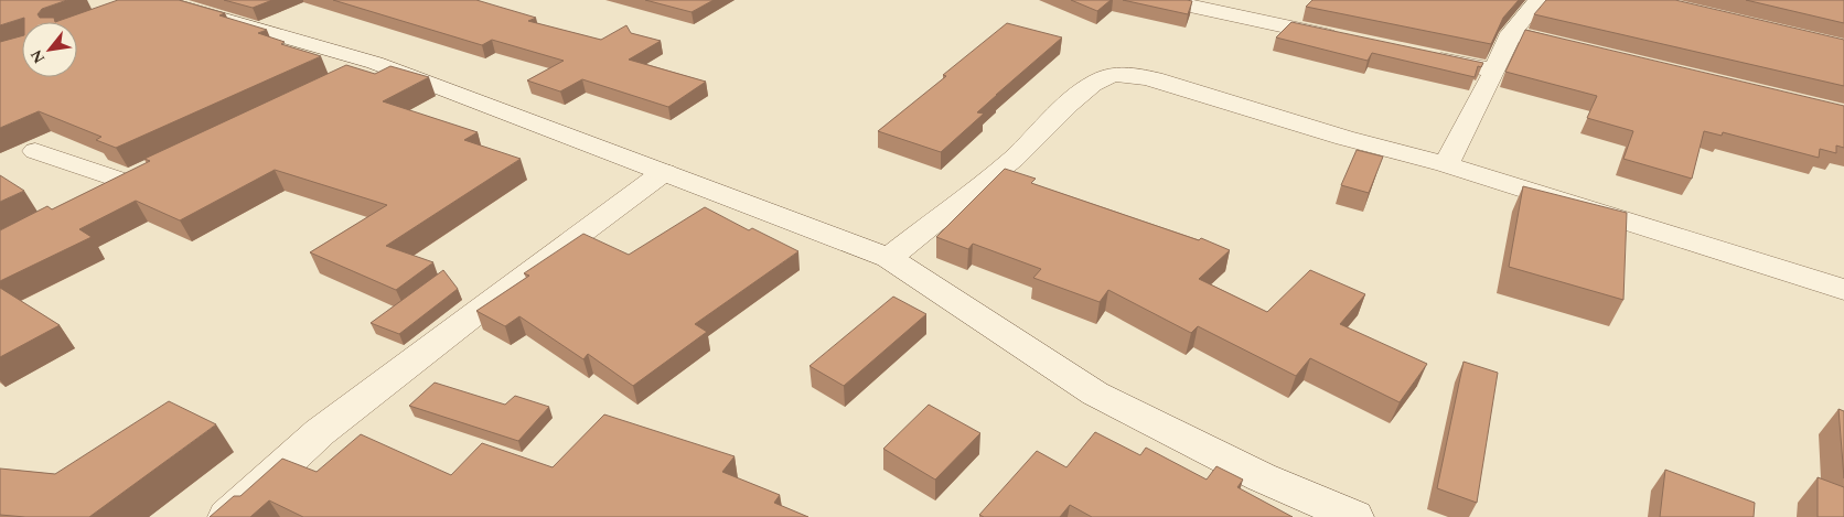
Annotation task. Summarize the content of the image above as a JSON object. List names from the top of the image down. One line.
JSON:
{"north":"bottom left"}
